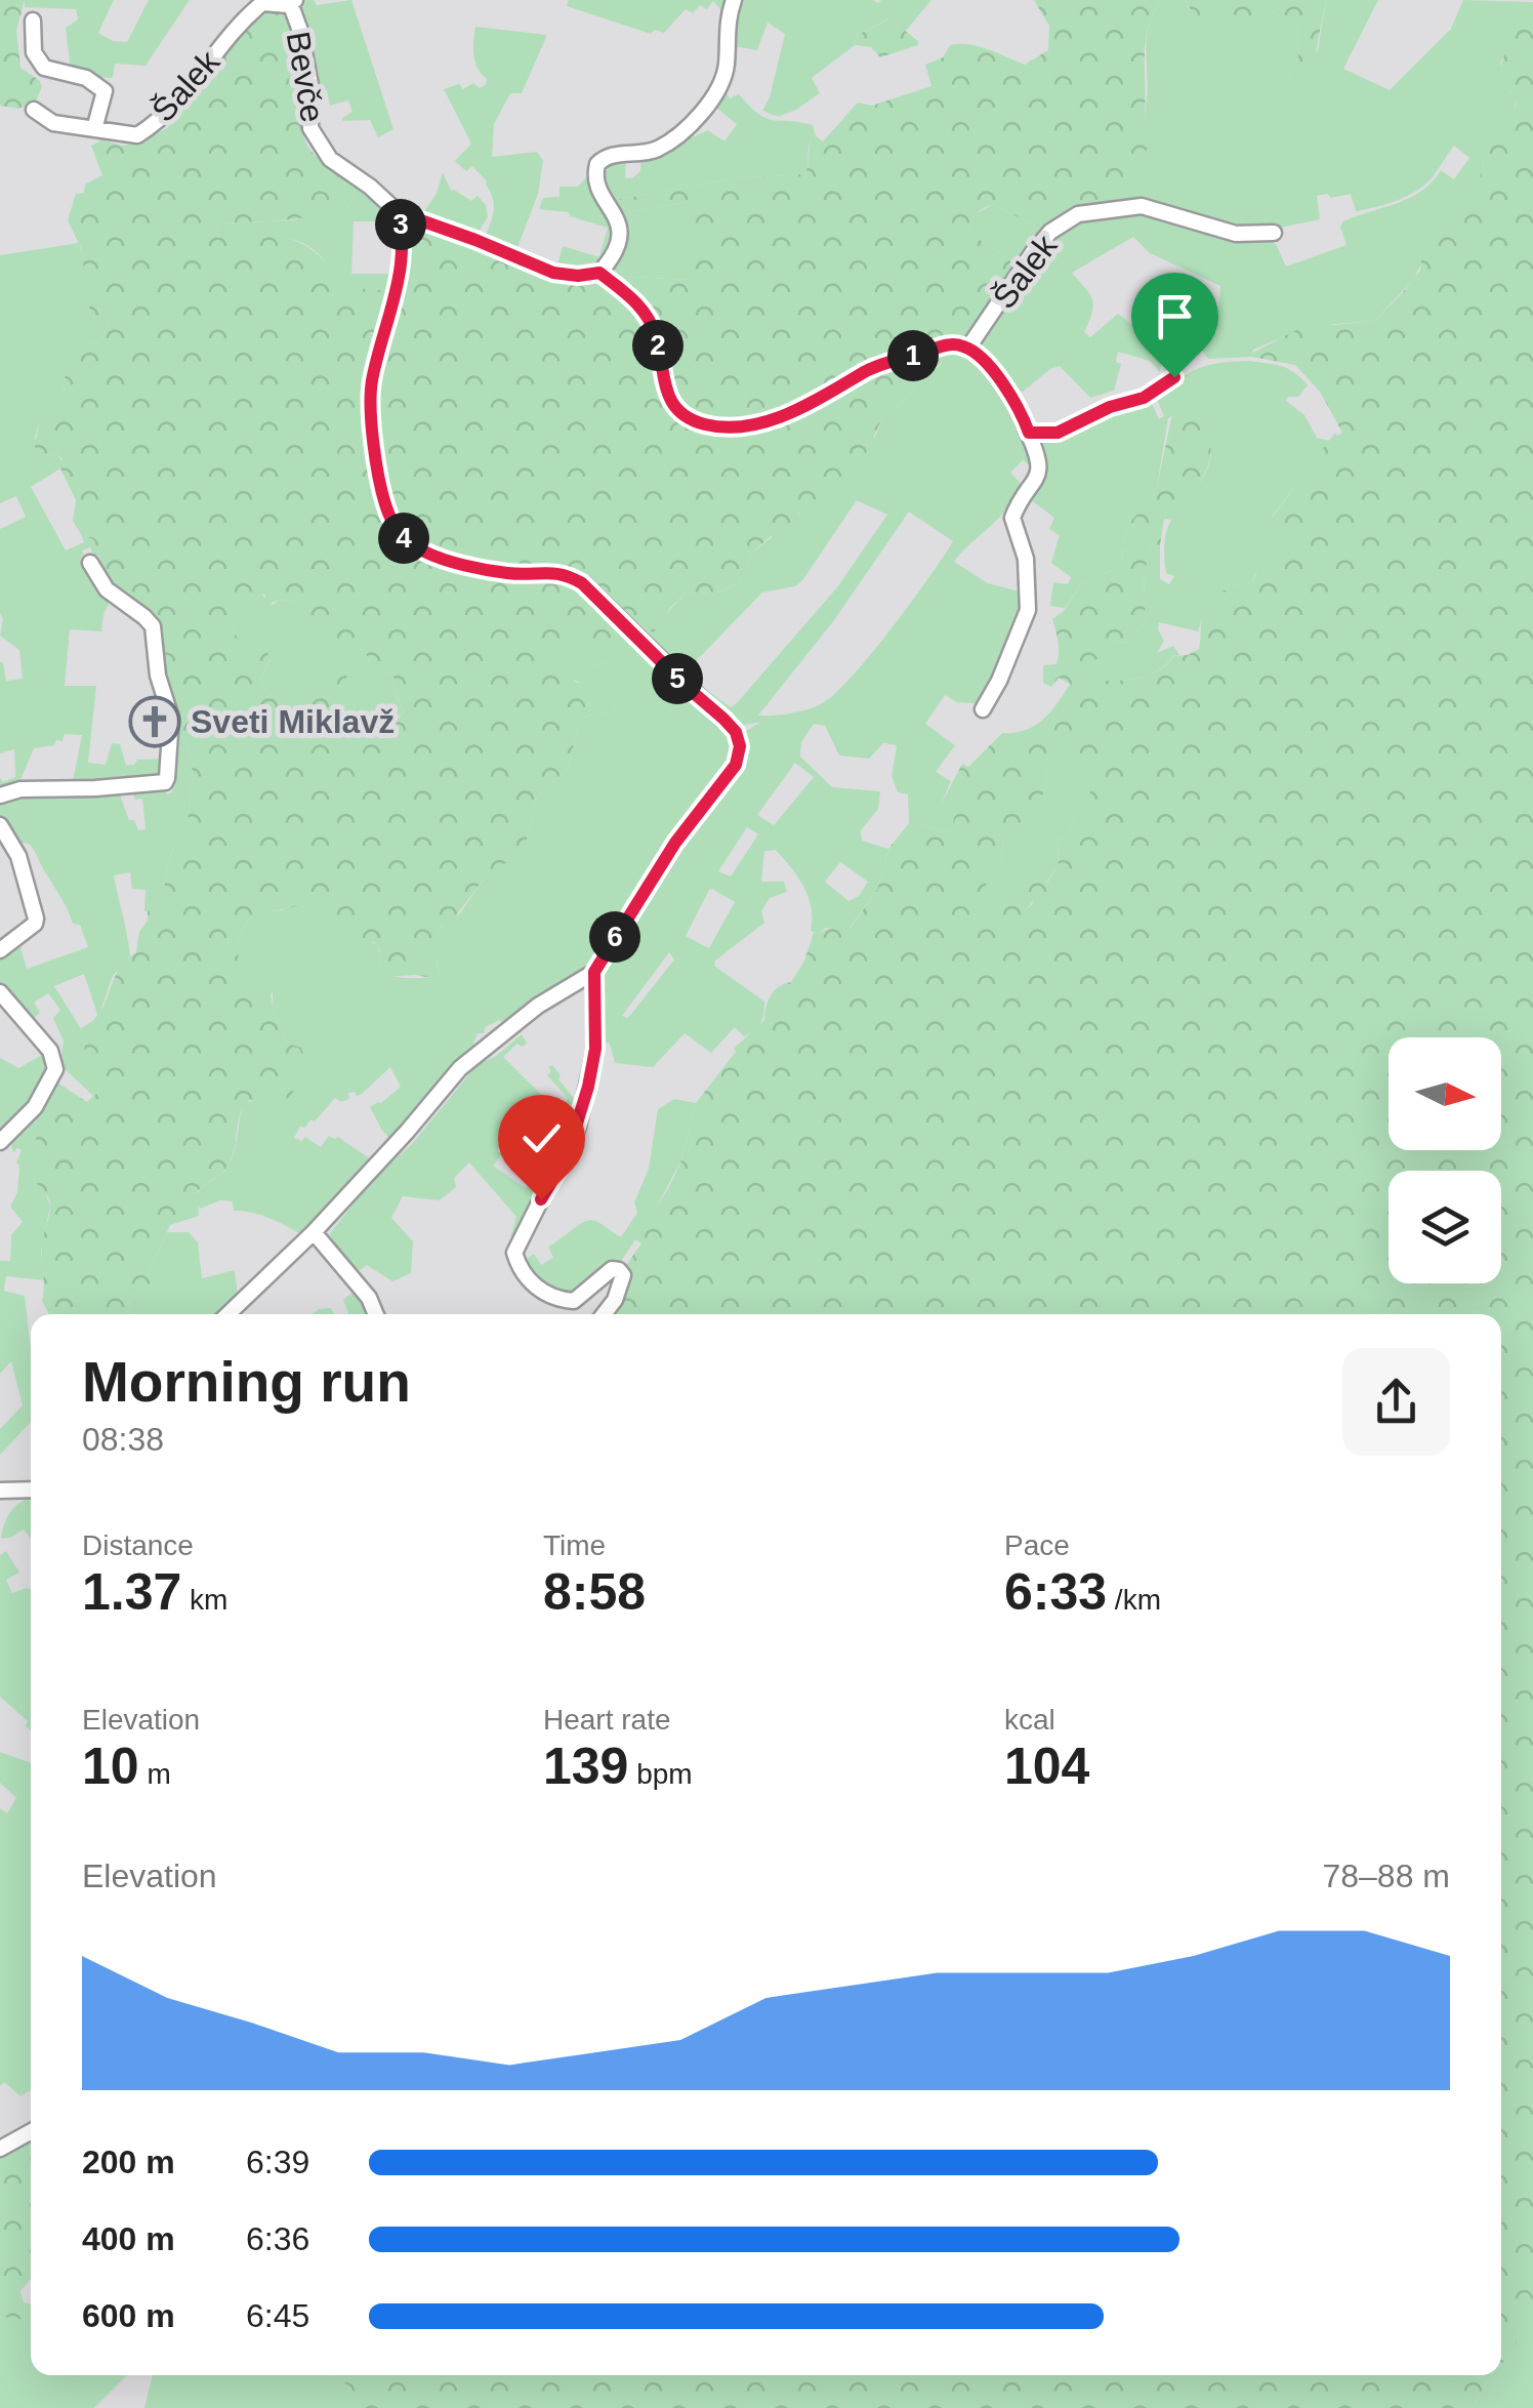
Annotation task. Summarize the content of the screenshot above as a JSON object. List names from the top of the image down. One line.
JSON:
{"streets":{"street":["Bevče","Šalek"]},"crossings":[["Bevče","Šalek"]],"places":{"church":["Sveti Miklavž"]},"north":"right","page":{"pins":["3","2","1","4","5","6"],"heading":["Morning run","08:38"],"stats":[["Distance","1.37 km"],["Time","8:58"],["Pace","6:33 /km"],["Elevation","10 m"],["Heart rate","139 bpm"],["kcal","104"]],"chart":["Elevation","78–88 m"],"list":[{"name":"200 m","note":"6:39"},{"name":"400 m","note":"6:36"},{"name":"600 m","note":"6:45"}]}}
